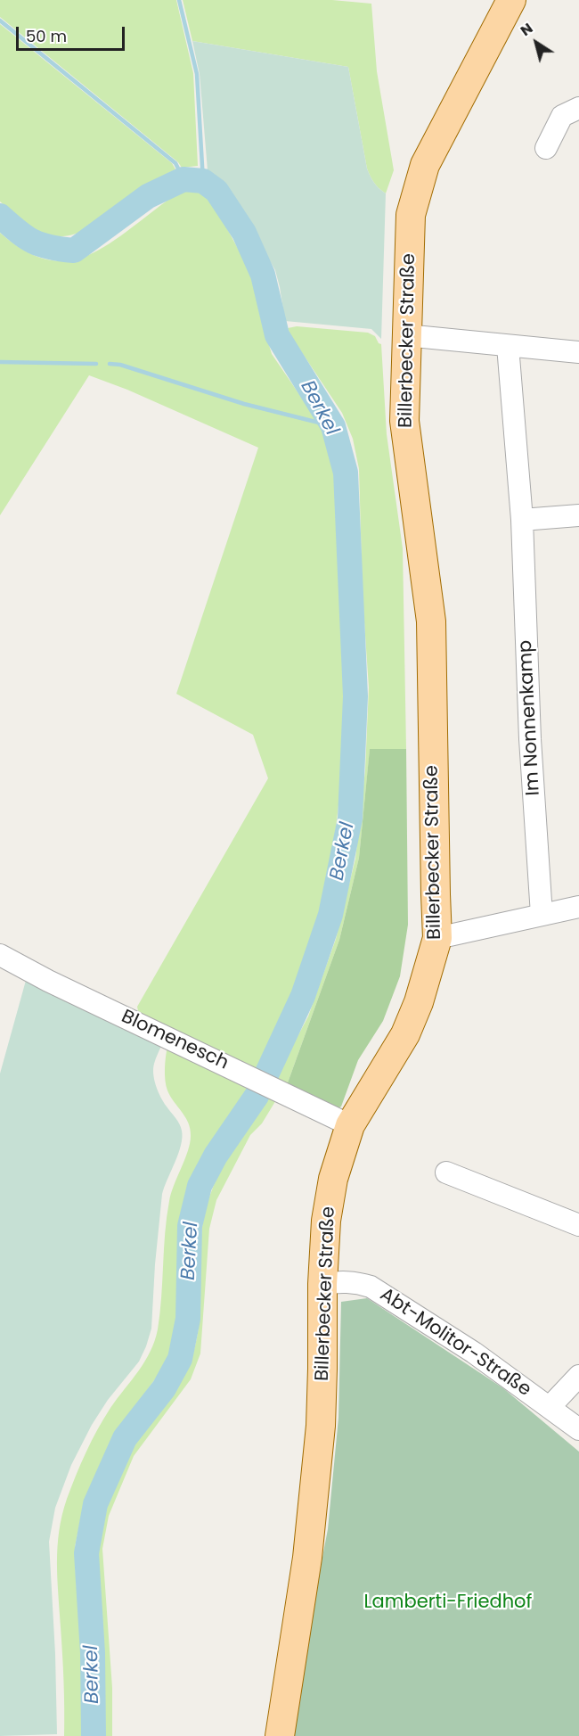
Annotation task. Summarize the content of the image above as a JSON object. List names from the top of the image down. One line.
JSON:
{"streets":{"main road":["Billerbecker Straße"],"street":["Im Nonnenkamp","Blomenesch","Abt-Molitor-Straße"]},"crossings":[["Billerbecker Straße","Blomenesch"],["Billerbecker Straße","Abt-Molitor-Straße"]],"water":["Berkel"],"parks":["Lamberti-Friedhof"],"scale_bar":"50 m","north":"top left"}
